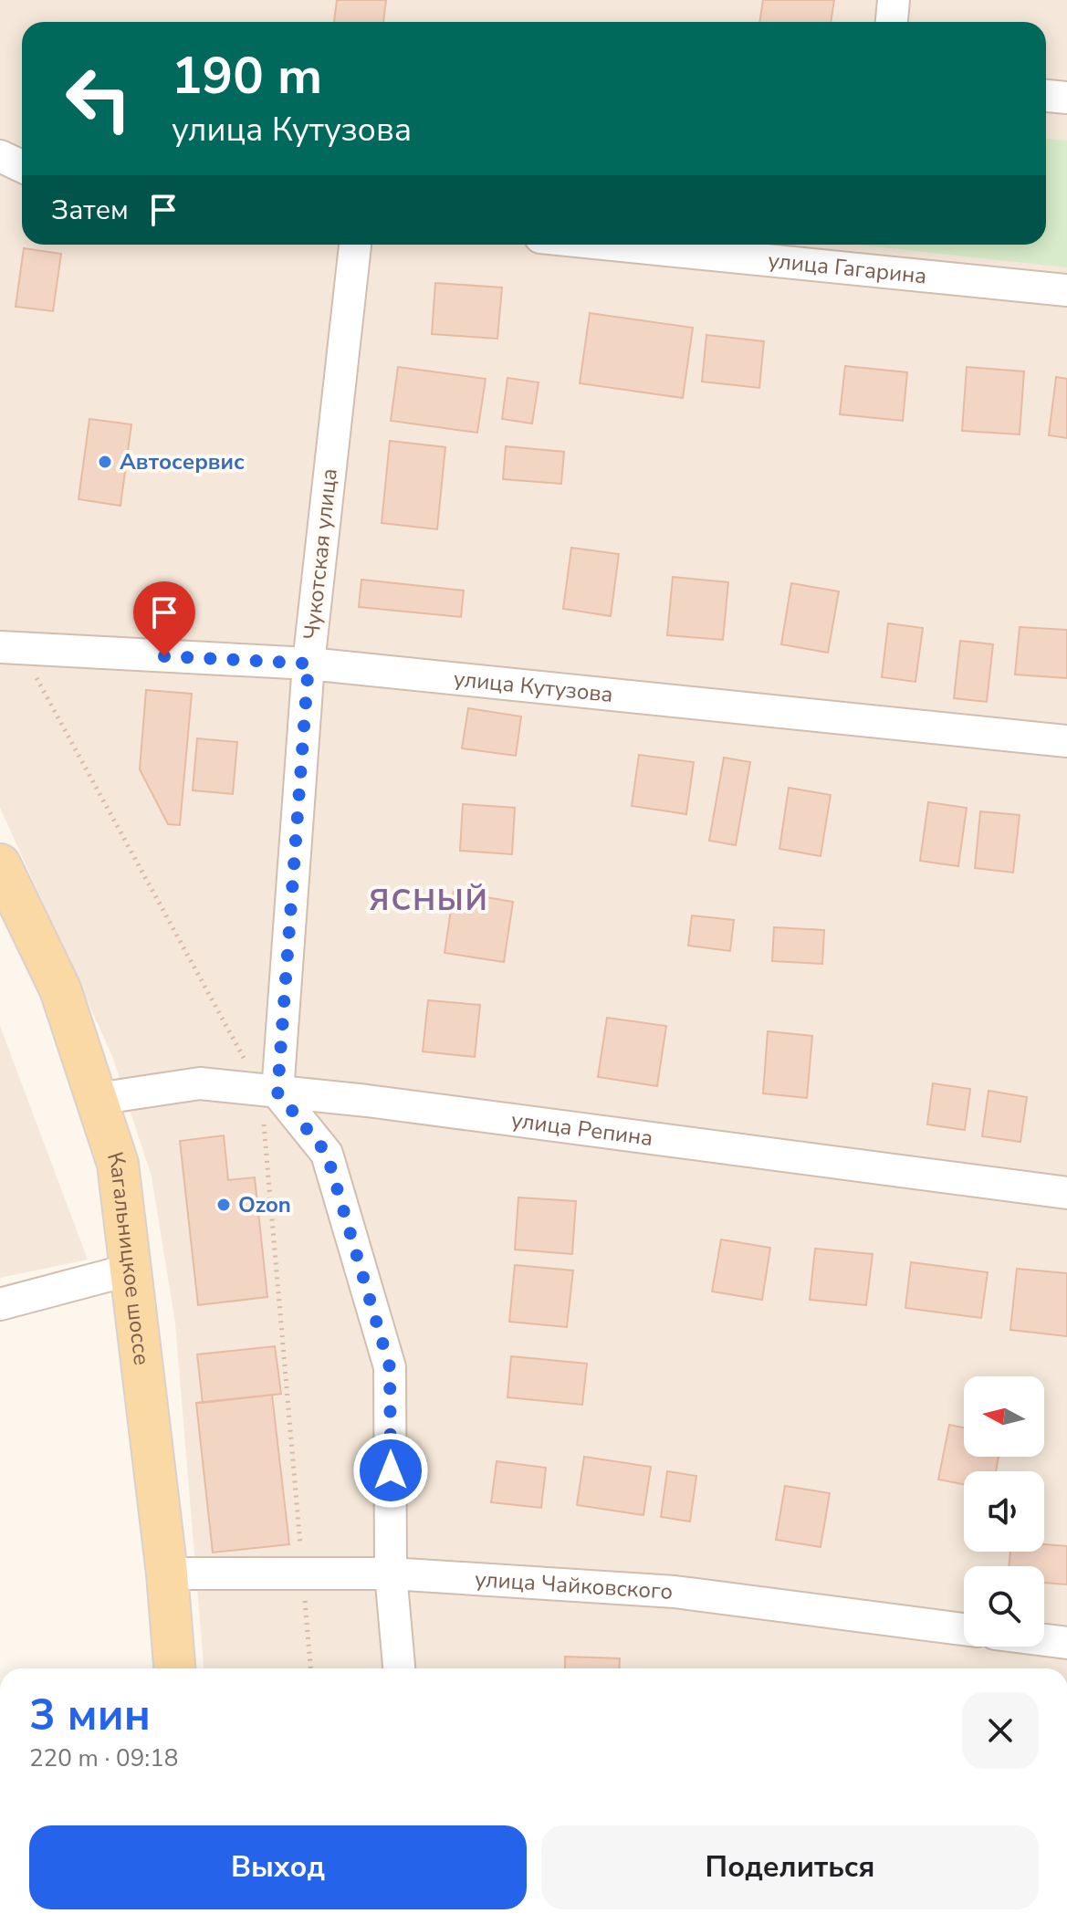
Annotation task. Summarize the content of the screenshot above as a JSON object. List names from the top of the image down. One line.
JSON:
{"streets":{"main road":["Кагальницкое шоссе"],"street":["улица Гагарина","Чукотская улица","улица Кутузова","улица Репина","улица Чайковского"]},"crossings":[["Чукотская улица","улица Кутузова"],["Чукотская улица","улица Репина"],["улица Репина","Кагальницкое шоссе"],["Кагальницкое шоссе","улица Чайковского"]],"districts":["ЯСНЫЙ"],"places":["Автосервис","Ozon"],"north":"left","page":{"turn":["190 m","улица Кутузова"],"then":"Затем","heading":["3 мин","220 m · 09:18"],"buttons":["Выход","Поделиться"]}}
